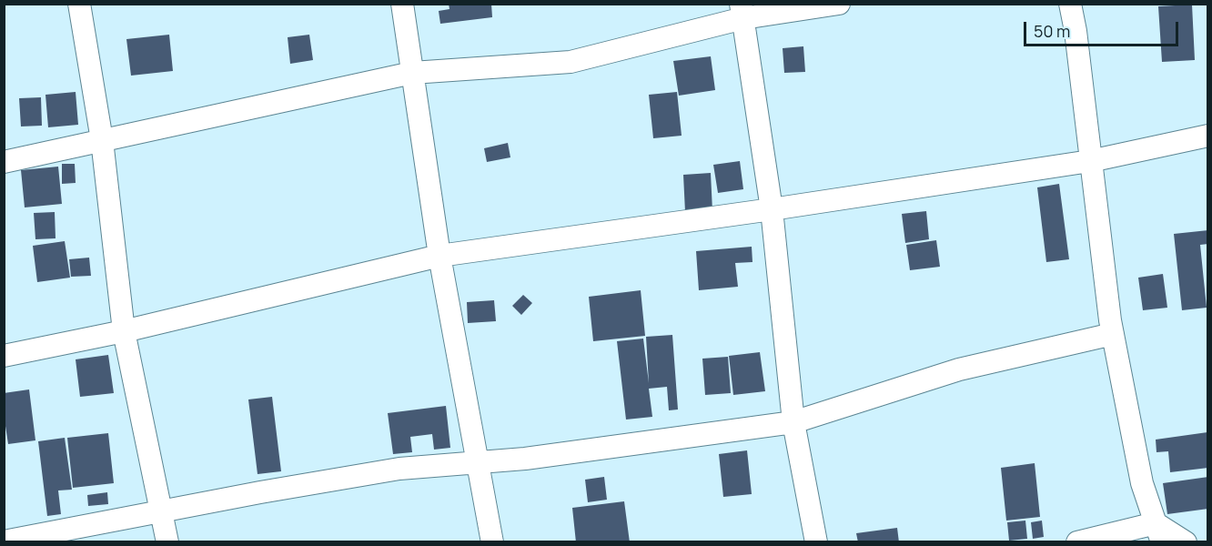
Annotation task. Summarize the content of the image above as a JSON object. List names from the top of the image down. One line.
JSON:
{"scale_bar":"50 m"}
